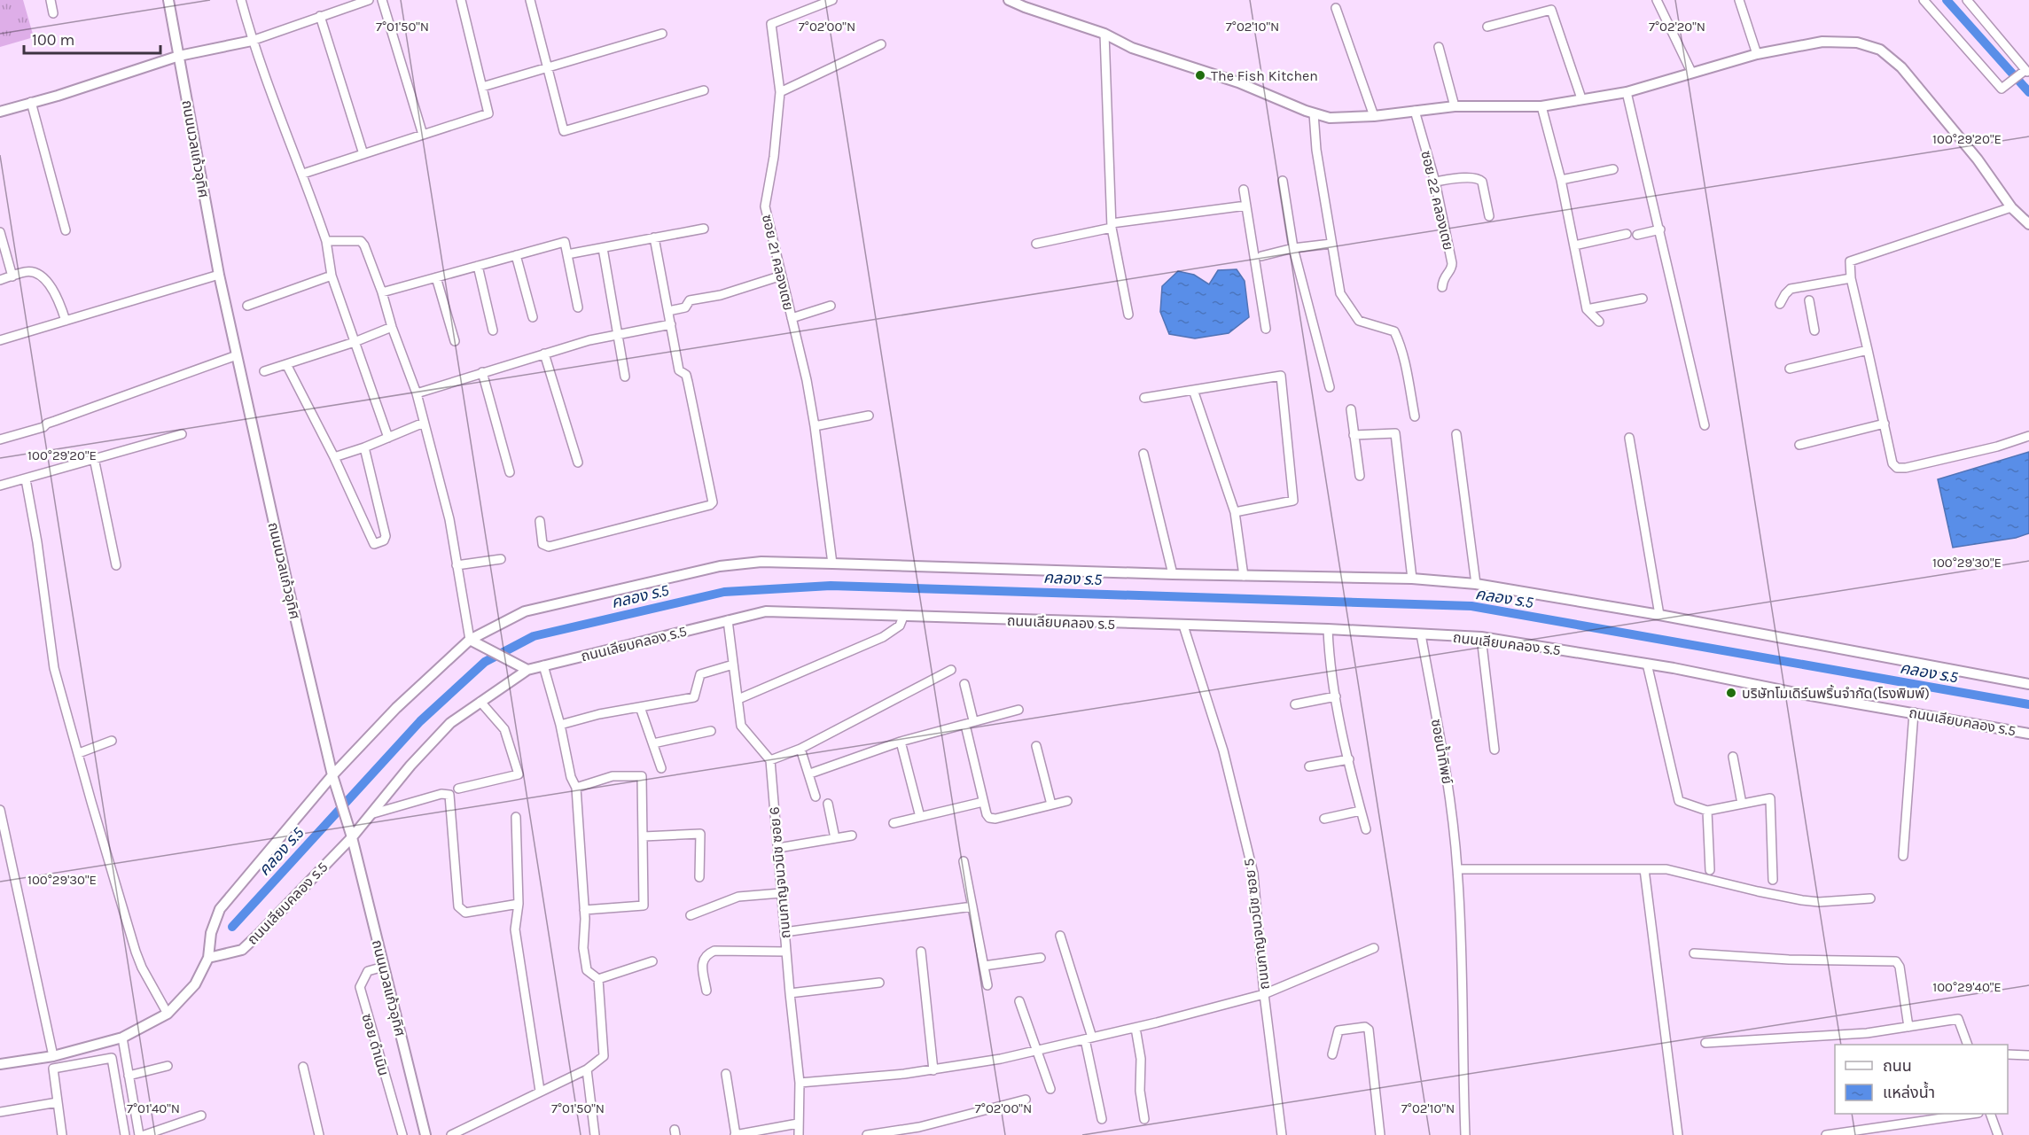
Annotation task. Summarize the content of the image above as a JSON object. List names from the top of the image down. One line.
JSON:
{"streets":{"street":["ถนนนวลแก้วอุทิศ","ซอย 22 คลองเตย","ซอย 21 คลองเตย","ถนนเลียบคลอง ร.5","ซอยน้ำทิพย์","ถนนกาญจนวนิช ซอย 6","ถนนกาญจนวนิช ซอย 5","ซอย ดำเนิน"]},"crossings":[["ถนนนวลแก้วอุทิศ","ถนนเลียบคลอง ร.5"],["ถนนนวลแก้วอุทิศ","ซอย ดำเนิน"],["ถนนเลียบคลอง ร.5","ซอยน้ำทิพย์"],["ถนนเลียบคลอง ร.5","ถนนกาญจนวนิช ซอย 5"]],"water":["คลอง ร.5"],"places":["The Fish Kitchen","บริษัทโมเดิร์นพริ้นจำกัด(โรงพิมพ์)"],"legend":["ถนน","แหล่งน้ำ"],"scale_bar":"100 m","coordinates":["7°01'50\"N","7°02'00\"N","7°02'10\"N","7°02'20\"N","100°29'20\"E","100°29'30\"E","100°29'40\"E","7°01'40\"N"]}
